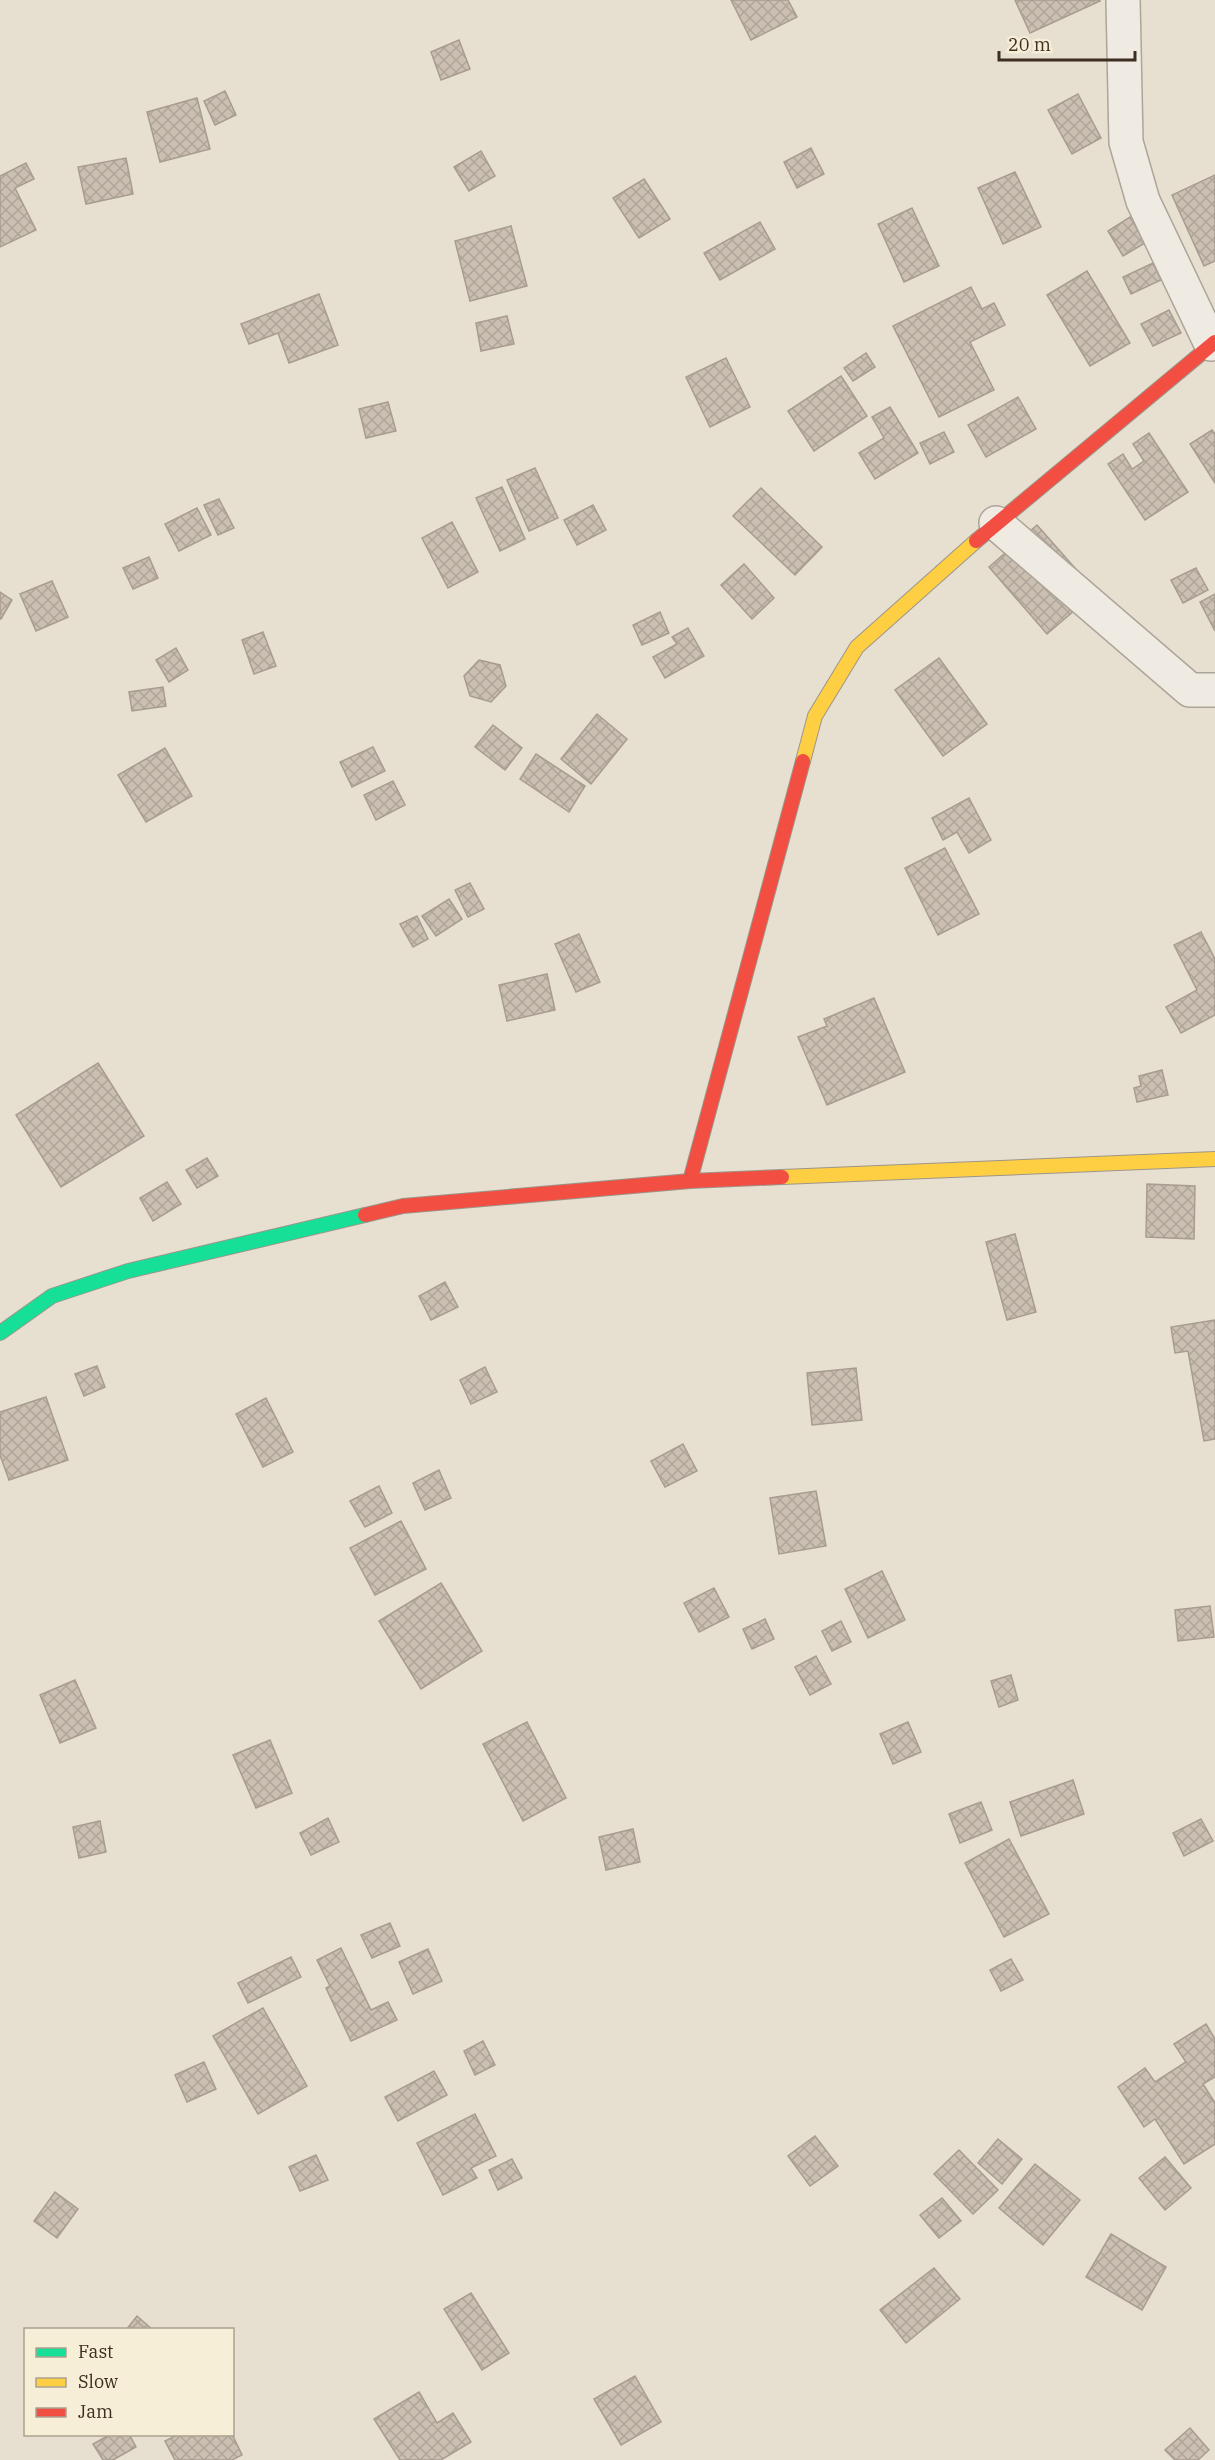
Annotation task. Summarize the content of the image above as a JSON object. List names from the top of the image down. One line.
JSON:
{"legend":["Fast","Slow","Jam"],"scale_bar":"20 m"}
